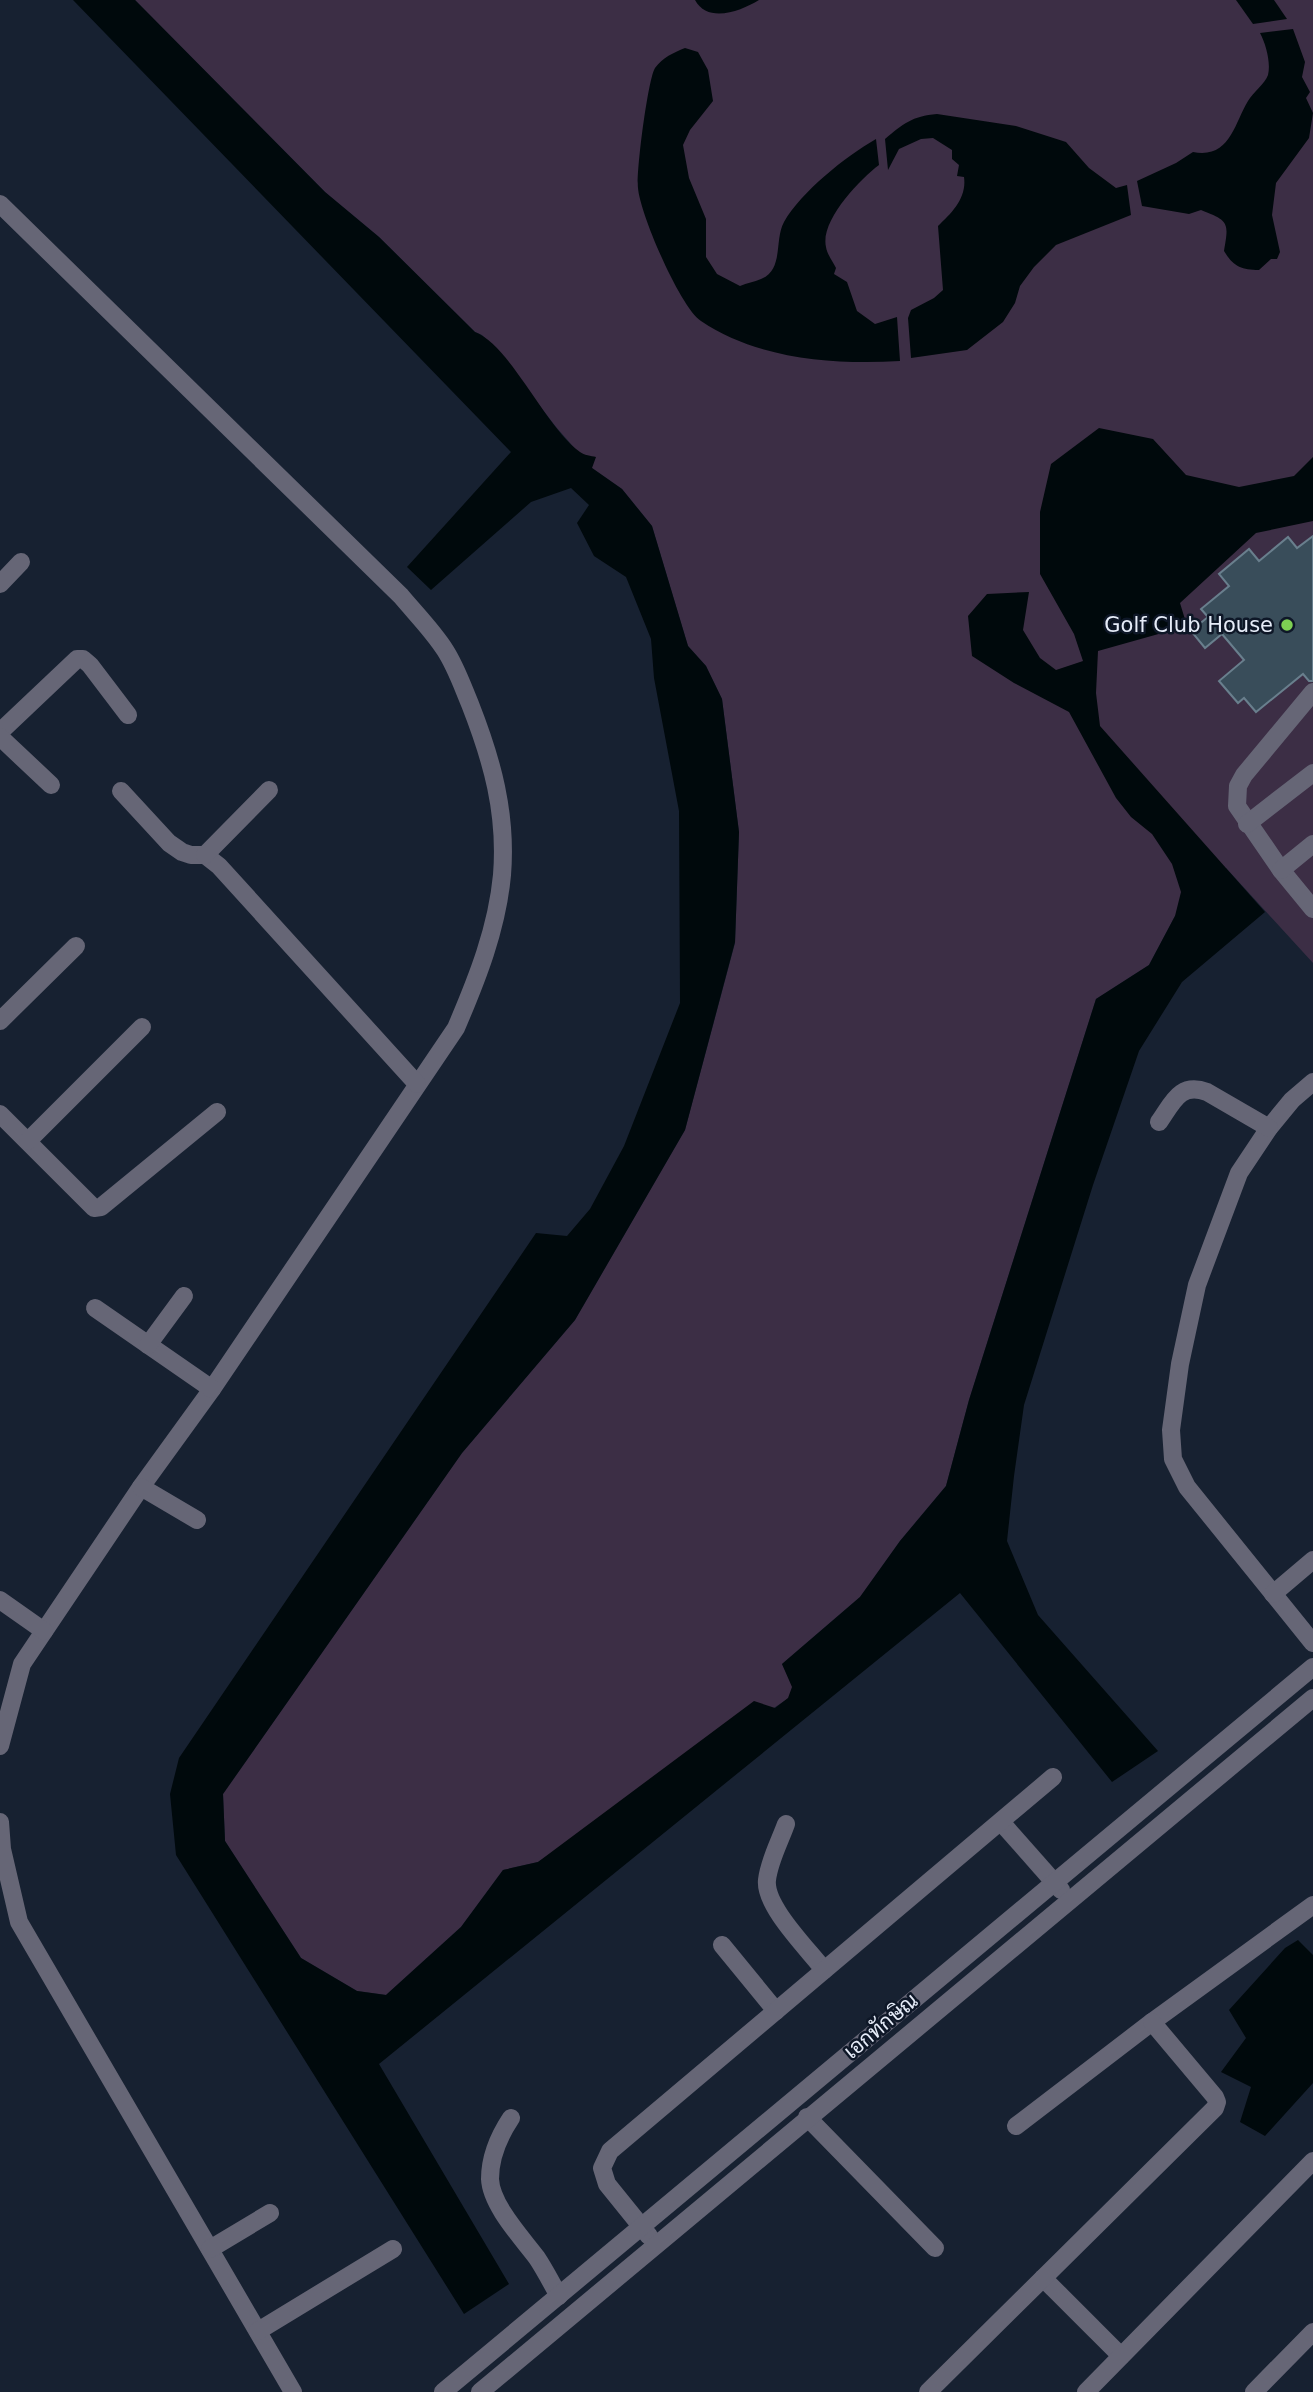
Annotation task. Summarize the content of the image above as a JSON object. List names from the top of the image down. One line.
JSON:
{"streets":{"street":["เอกทักษิณ"]},"places":["Golf Club House"]}
